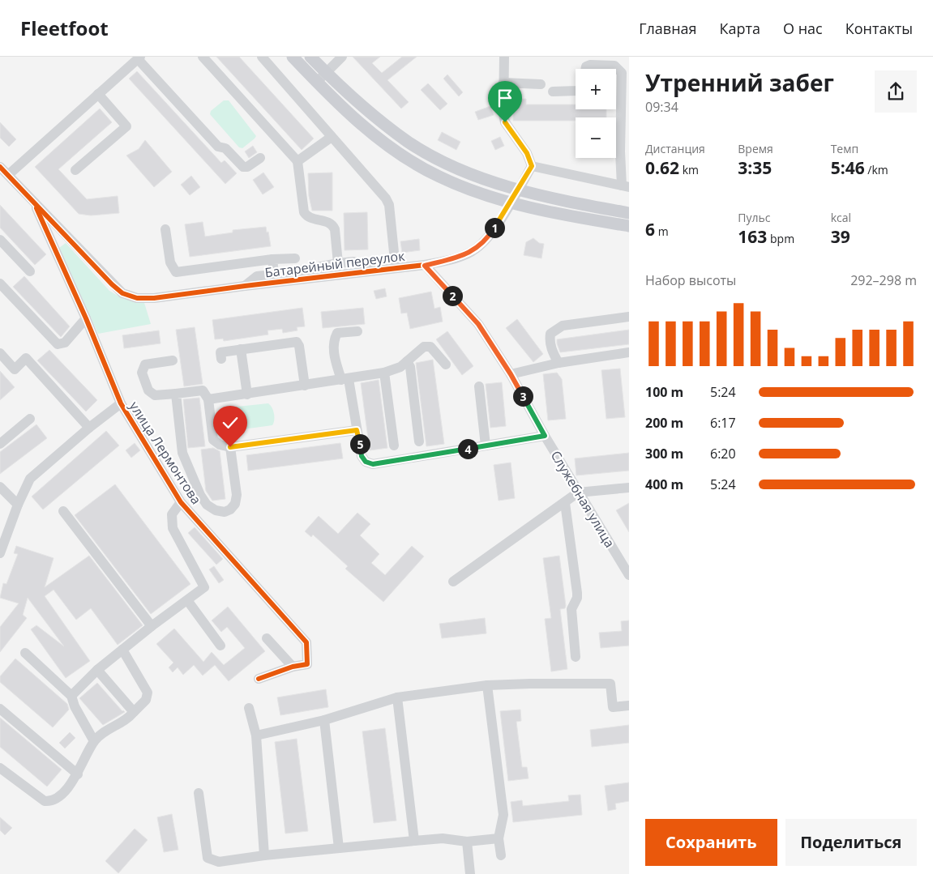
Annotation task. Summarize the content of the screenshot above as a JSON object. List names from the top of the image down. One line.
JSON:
{"streets":{"street":["Батарейный переулок","улица Лермонтова","Служебная улица"]},"crossings":[["Батарейный переулок","улица Лермонтова"],["Батарейный переулок","Служебная улица"]],"page":{"header":"Fleetfoot","nav":["Главная","Карта","О нас","Контакты"],"heading":["Утренний забег","09:34"],"map_buttons":["+","−"],"stats":[["Дистанция","0.62 km"],["Время","3:35"],["Темп","5:46 /km"],["6 m"],["Пульс","163 bpm"],["kcal","39"]],"pins":["1","2","3","5","4"],"chart":["Набор высоты","292–298 m"],"list":[{"name":"100 m","note":"5:24"},{"name":"200 m","note":"6:17"},{"name":"300 m","note":"6:20"},{"name":"400 m","note":"5:24"}],"buttons":["Сохранить","Поделиться"]}}
